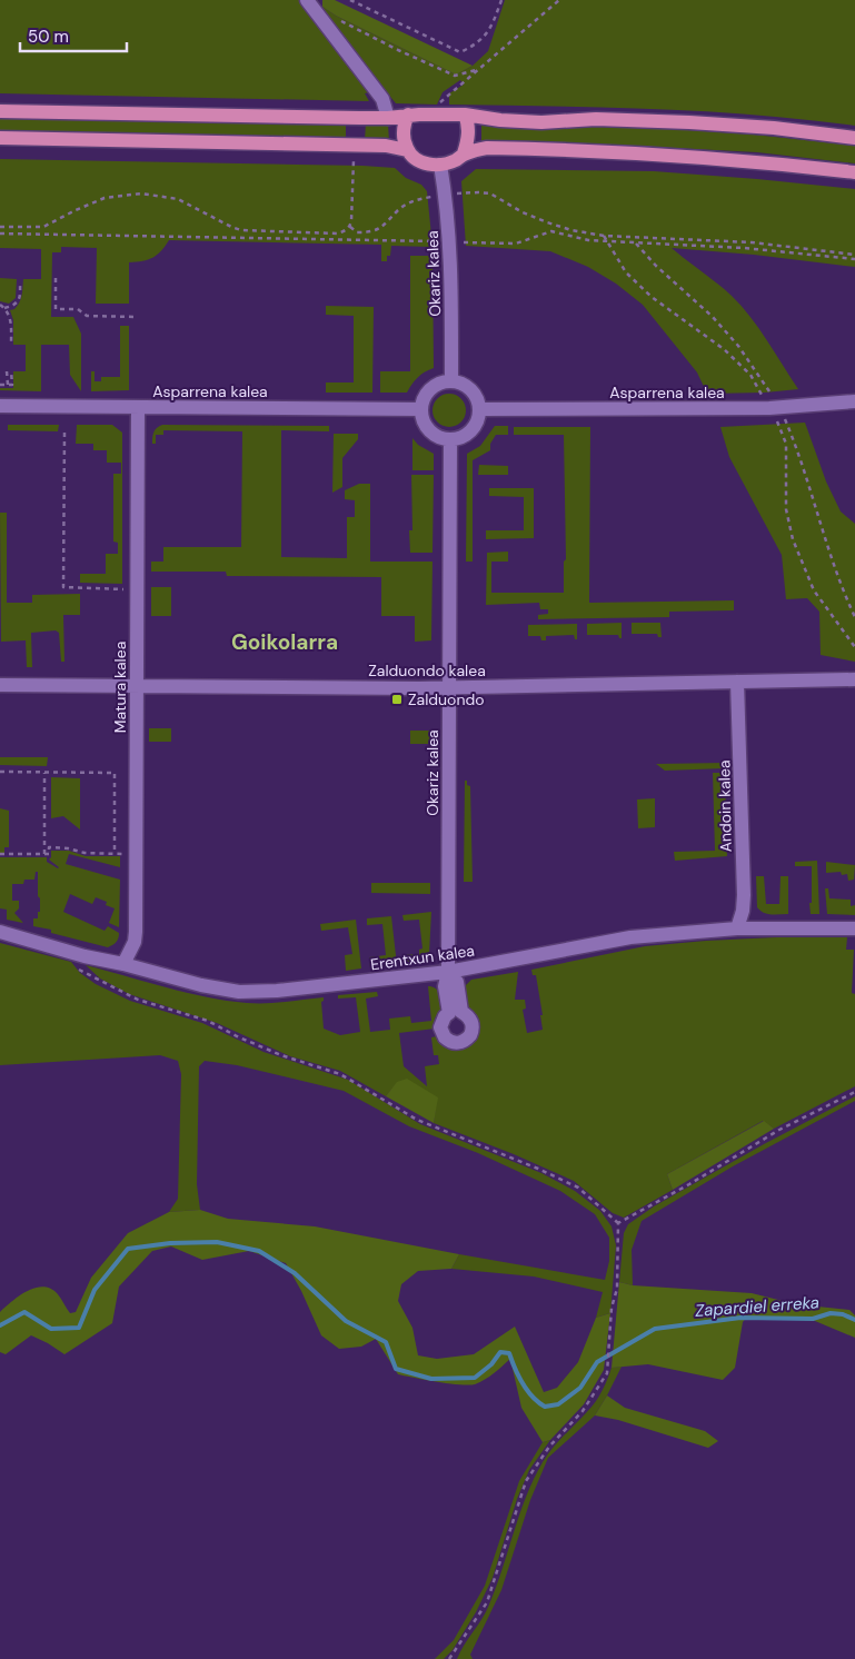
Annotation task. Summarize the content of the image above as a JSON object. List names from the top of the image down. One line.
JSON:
{"streets":{"street":["Okariz kalea","Asparrena kalea","Zalduondo kalea","Matura kalea","Andoin kalea","Erentxun kalea"]},"crossings":[["Okariz kalea","Asparrena kalea"],["Okariz kalea","Zalduondo kalea"],["Okariz kalea","Erentxun kalea"],["Asparrena kalea","Matura kalea"],["Zalduondo kalea","Matura kalea"],["Zalduondo kalea","Andoin kalea"],["Matura kalea","Erentxun kalea"],["Andoin kalea","Erentxun kalea"]],"districts":["Goikolarra"],"water":["Zapardiel erreka"],"places":{"transit":["Zalduondo"]},"scale_bar":"50 m"}
